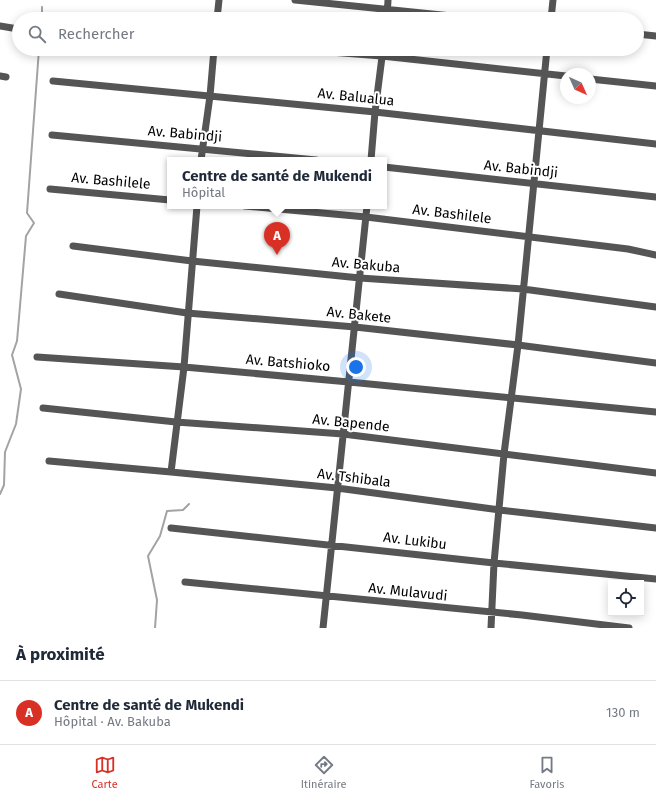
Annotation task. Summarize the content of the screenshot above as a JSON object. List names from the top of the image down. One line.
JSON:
{"streets":{"street":["Av. Balualua","Av. Babindji","Av. Bashilele","Av. Bakuba","Av. Bakete","Av. Batshioko","Av. Bapende","Av. Tshibala","Av. Lukibu","Av. Mulavudi"]},"north":"bottom right","page":{"search":"Rechercher","popup":["Centre de santé de Mukendi","Hôpital"],"pins":"A","heading":"À proximité","list":[{"mark":"A","name":"Centre de santé de Mukendi","note":"Hôpital · Av. Bakuba","value":"130 m"}],"nav":["Carte","Itinéraire","Favoris"]}}
